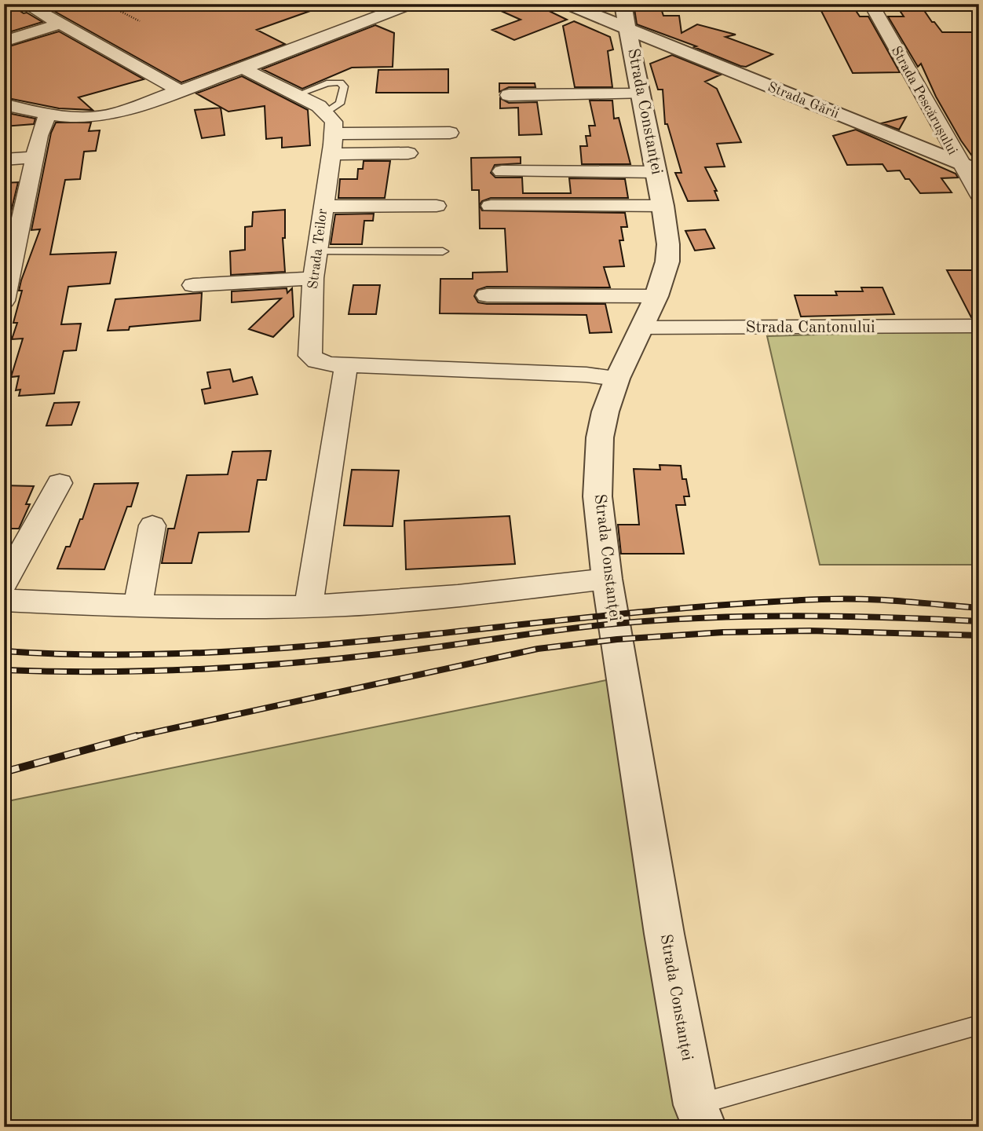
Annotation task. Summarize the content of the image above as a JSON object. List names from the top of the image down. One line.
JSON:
{"streets":{"street":["Strada Gării","Strada Pescărușului","Strada Constanței","Strada Teilor","Strada Cantonului"]},"crossings":[["Strada Gării","Strada Pescărușului"],["Strada Gării","Strada Constanței"],["Strada Constanței","Strada Teilor"],["Strada Constanței","Strada Cantonului"]]}
